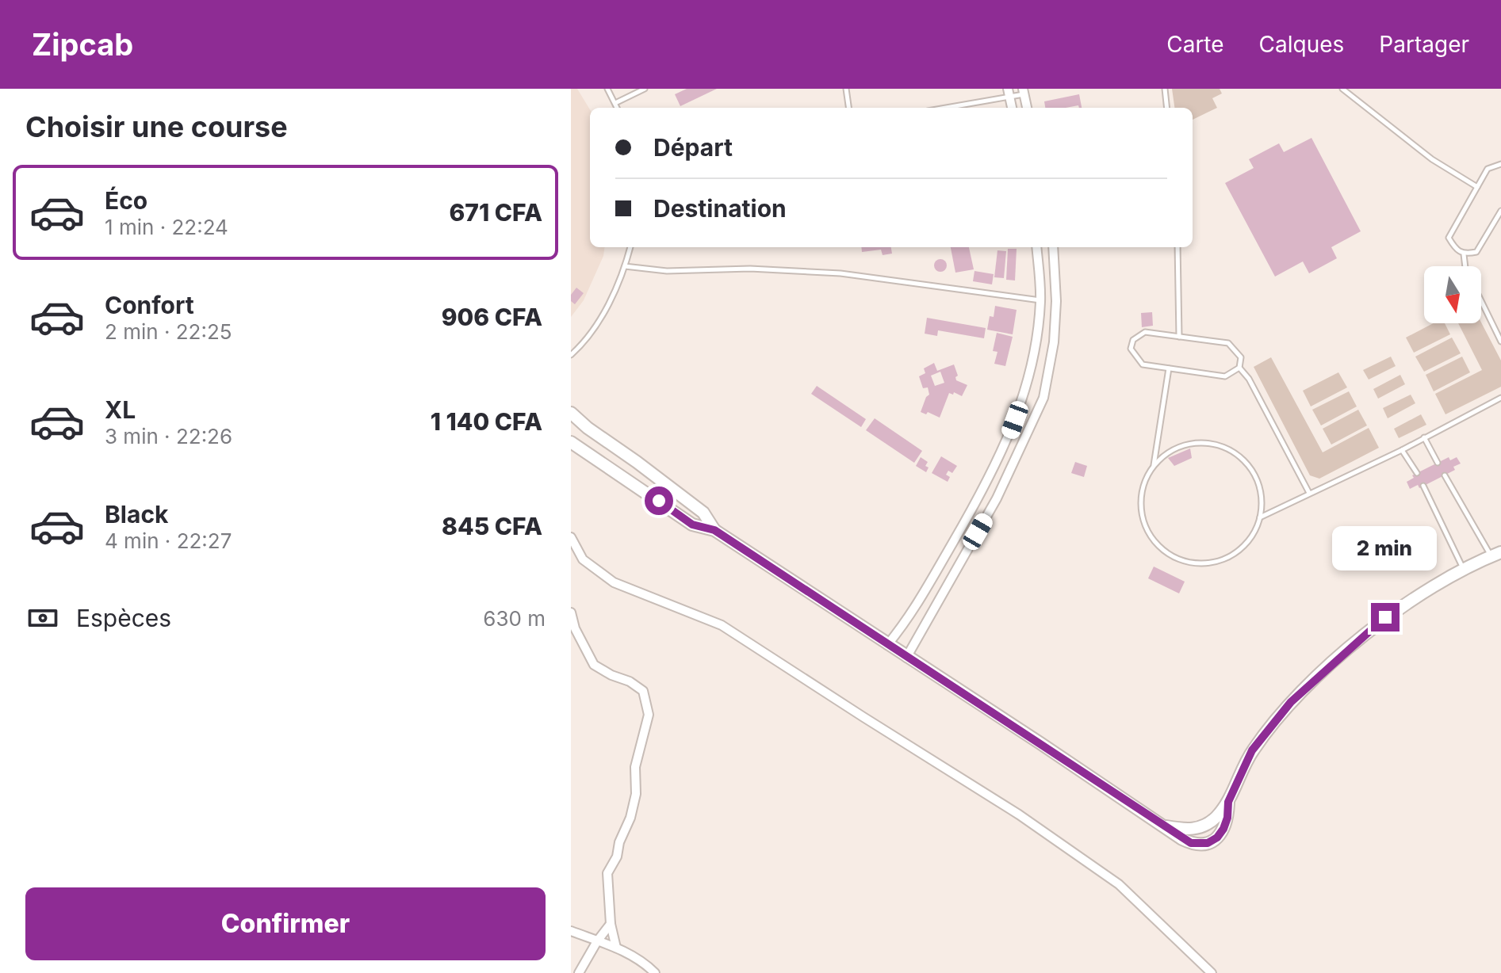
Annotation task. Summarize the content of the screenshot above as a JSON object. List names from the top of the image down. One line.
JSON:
{"north":"bottom","page":{"header":"Zipcab","nav":["Carte","Calques","Partager"],"heading":"Choisir une course","banner":["Départ","Destination"],"list":[{"name":"Éco","note":"1 min · 22:24","value":"671 CFA"},{"name":"Confort","note":"2 min · 22:25","value":"906 CFA"},{"name":"XL","note":"3 min · 22:26","value":"1 140 CFA"},{"name":"Black","note":"4 min · 22:27","value":"845 CFA"}],"bubble":"2 min","pay":["Espèces","630 m"],"buttons":"Confirmer"}}
